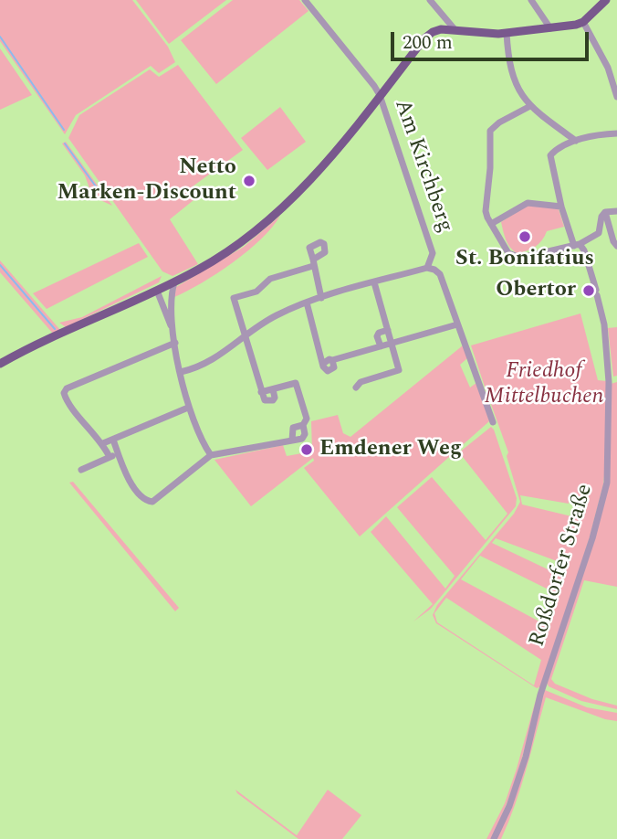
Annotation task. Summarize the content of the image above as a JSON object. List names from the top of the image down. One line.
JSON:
{"streets":{"street":["Am Kirchberg","Roßdorfer Straße"]},"parks":["Friedhof Mittelbuchen"],"places":["Netto Marken-Discount","St. Bonifatius","Obertor","Emdener Weg"],"scale_bar":"200 m"}
